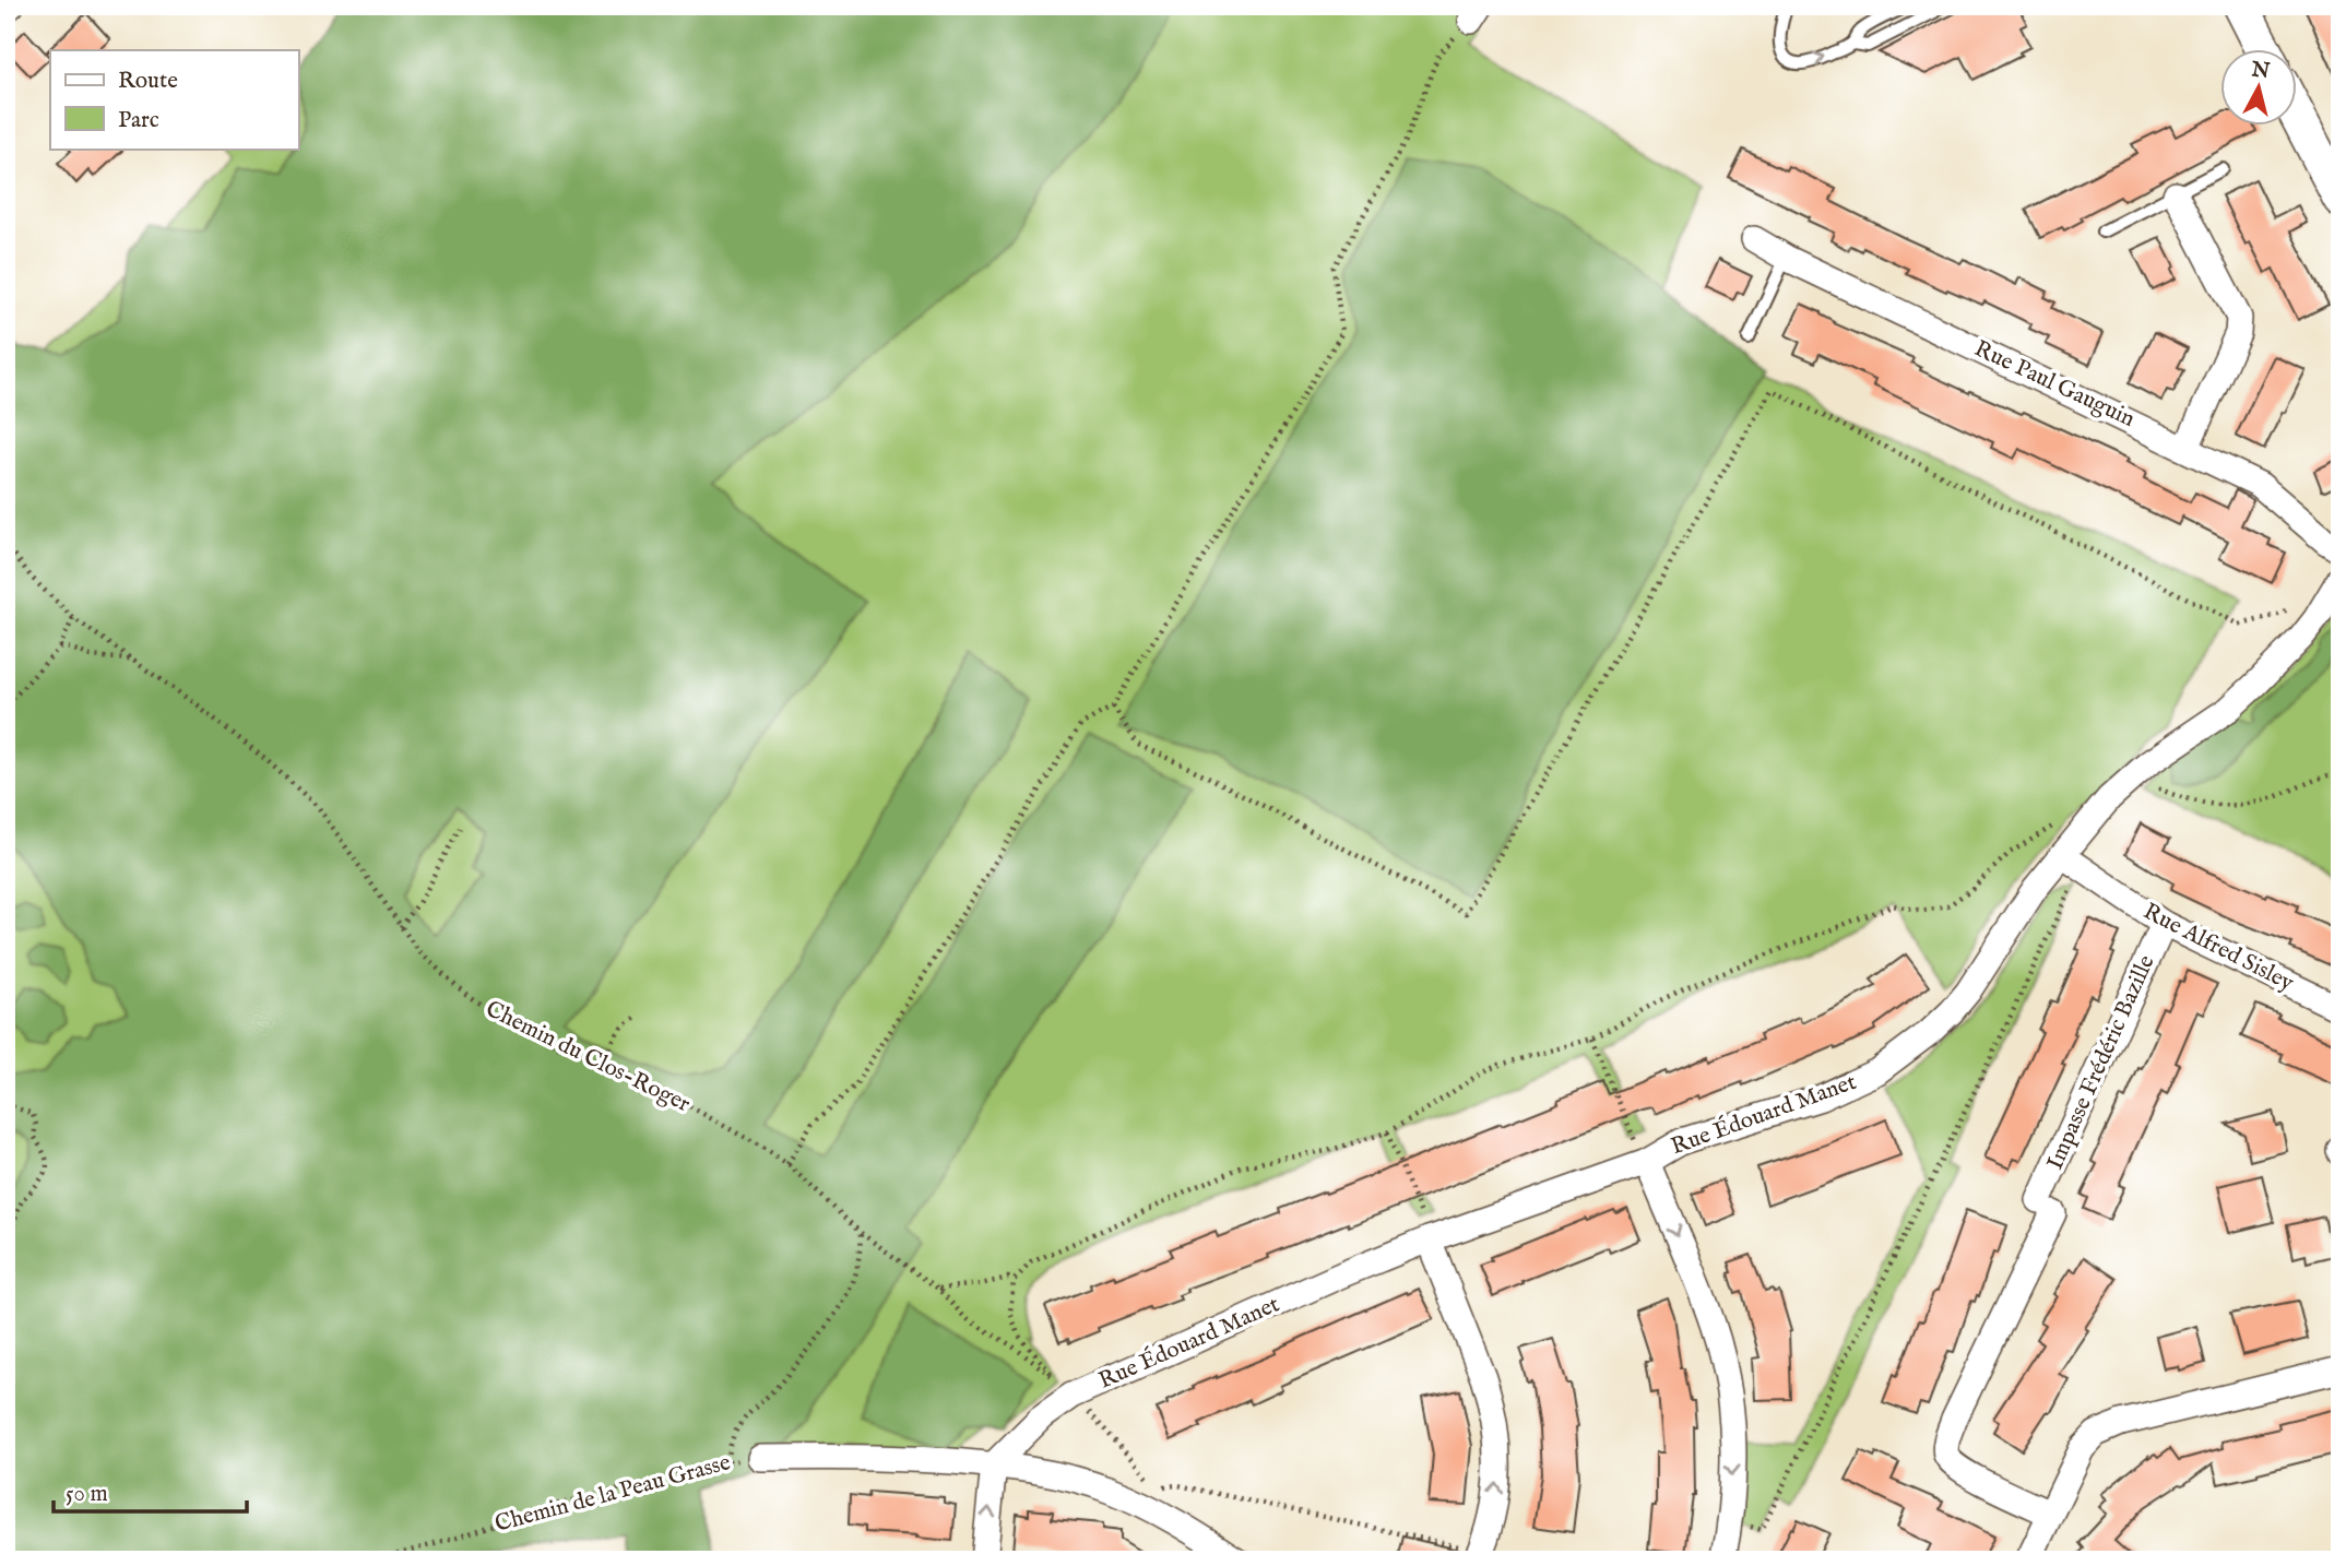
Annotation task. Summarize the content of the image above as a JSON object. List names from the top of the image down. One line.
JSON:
{"streets":{"street":["Rue Paul Gauguin","Rue Alfred Sisley","Impasse Frédéric Bazille","Rue Édouard Manet","Chemin de la Peau Grasse"],"path":["Chemin du Clos-Roger"]},"crossings":[["Rue Alfred Sisley","Impasse Frédéric Bazille"],["Rue Alfred Sisley","Rue Édouard Manet"],["Chemin du Clos-Roger","Rue Édouard Manet"],["Rue Édouard Manet","Chemin de la Peau Grasse"]],"legend":["Route","Parc"],"scale_bar":"50 m","north":"top"}
